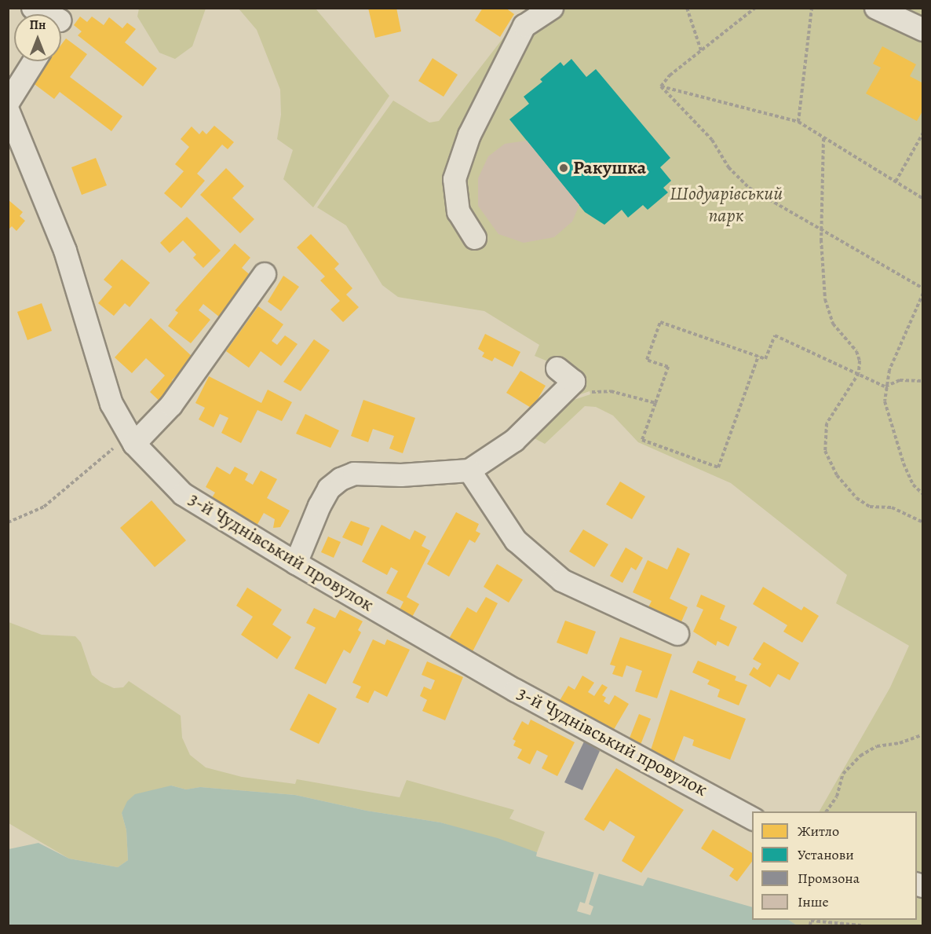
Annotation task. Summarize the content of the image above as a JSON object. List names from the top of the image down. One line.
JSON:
{"streets":{"street":["3-й Чуднівський провулок"]},"parks":["Шодуарівський парк"],"places":["Ракушка"],"legend":["Житло","Установи","Промзона","Інше"],"north":"top"}
